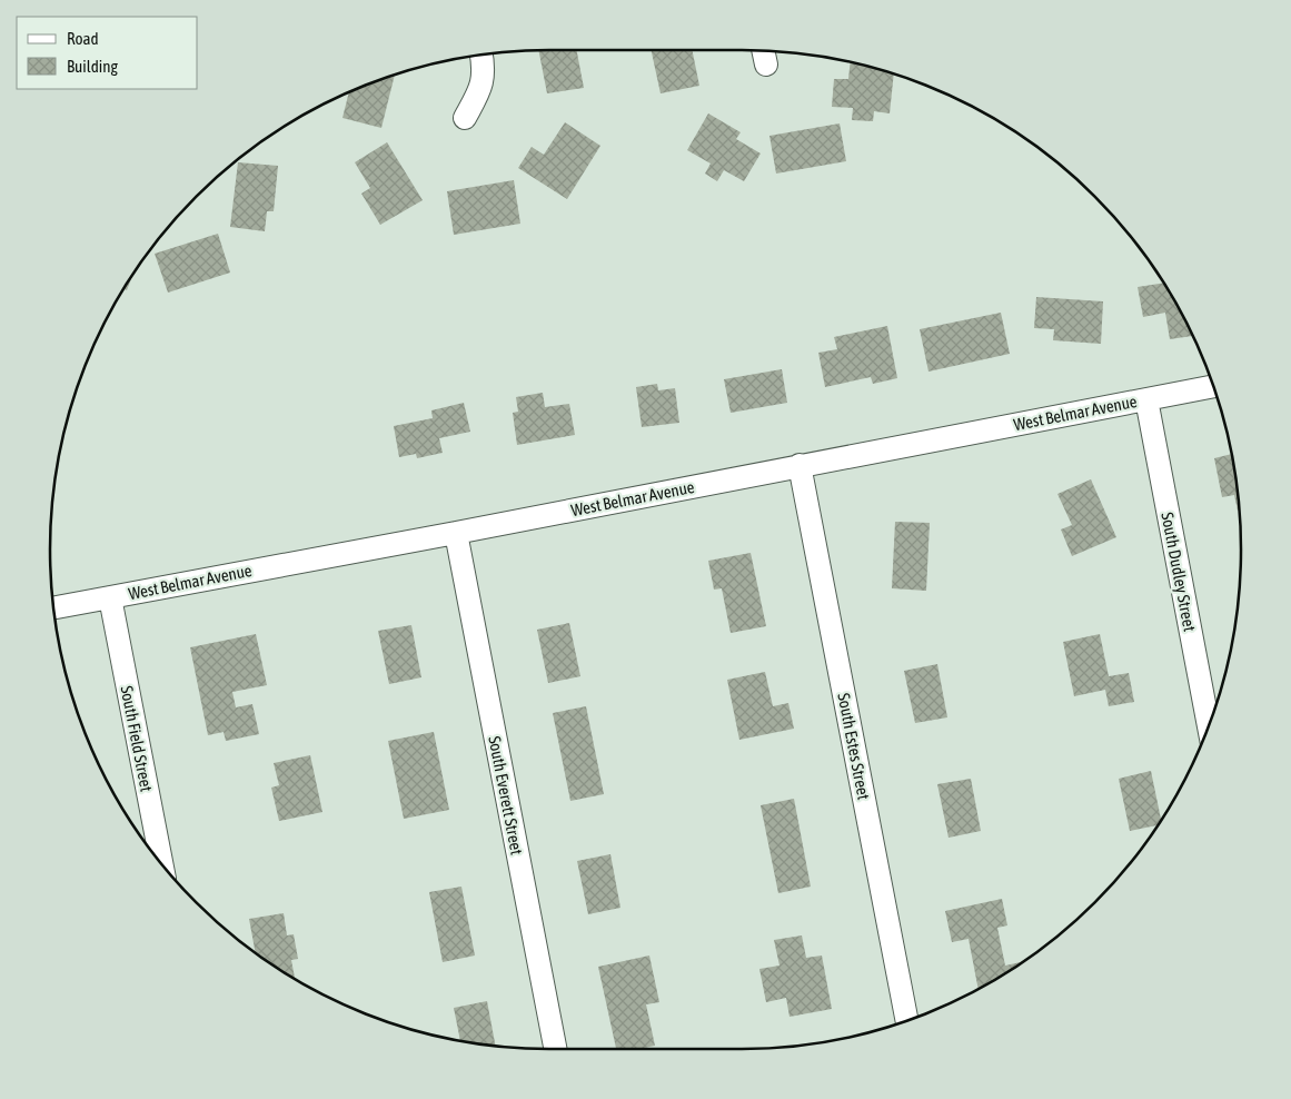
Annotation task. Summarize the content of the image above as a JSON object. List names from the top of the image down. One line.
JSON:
{"streets":{"street":["West Belmar Avenue","South Dudley Street","South Field Street","South Estes Street","South Everett Street"]},"crossings":[["West Belmar Avenue","South Dudley Street"],["West Belmar Avenue","South Field Street"],["West Belmar Avenue","South Estes Street"],["West Belmar Avenue","South Everett Street"]],"legend":["Road","Building"]}
